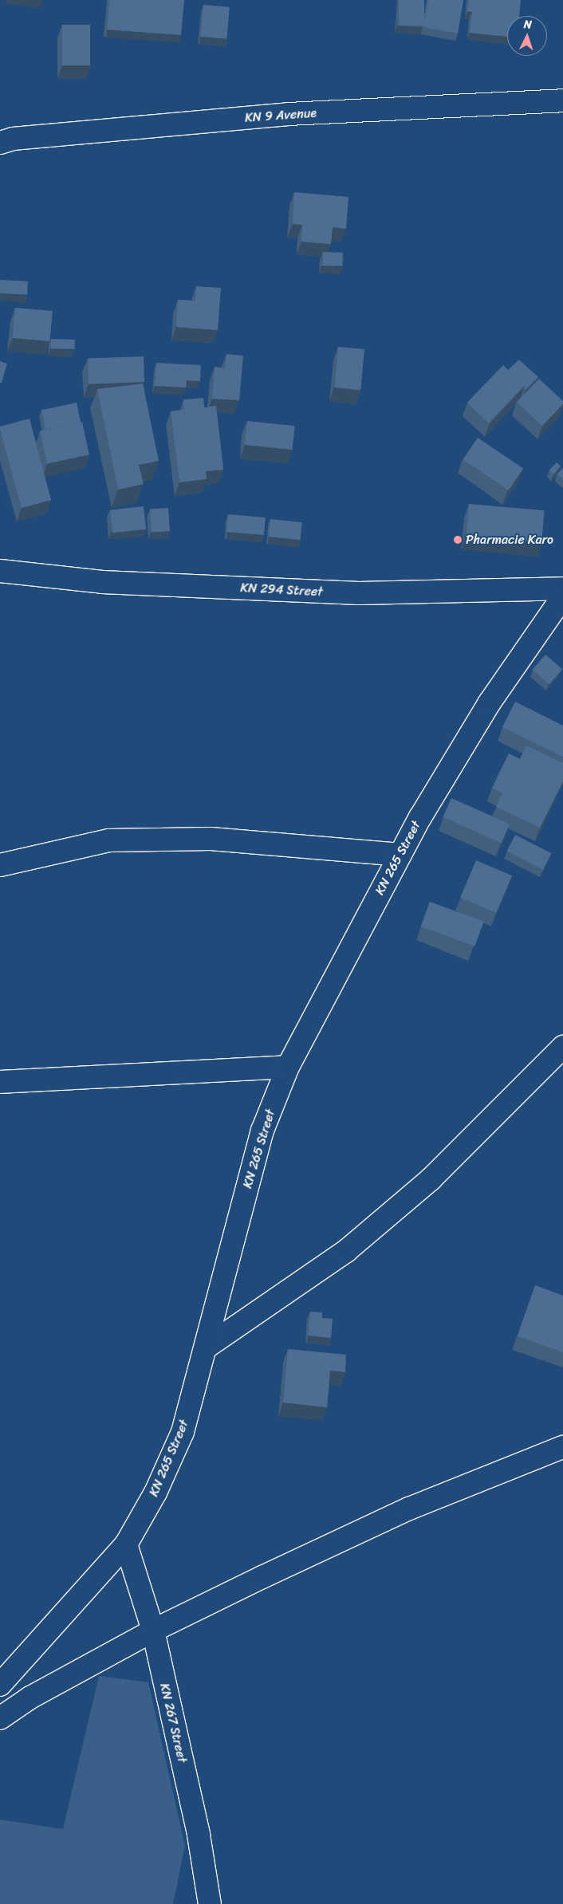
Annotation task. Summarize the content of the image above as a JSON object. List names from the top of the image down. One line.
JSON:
{"streets":{"street":["KN 9 Avenue","KN 294 Street","KN 265 Street","KN 267 Street"]},"crossings":[["KN 265 Street","KN 267 Street"]],"places":["Pharmacie Karo"],"north":"top"}
